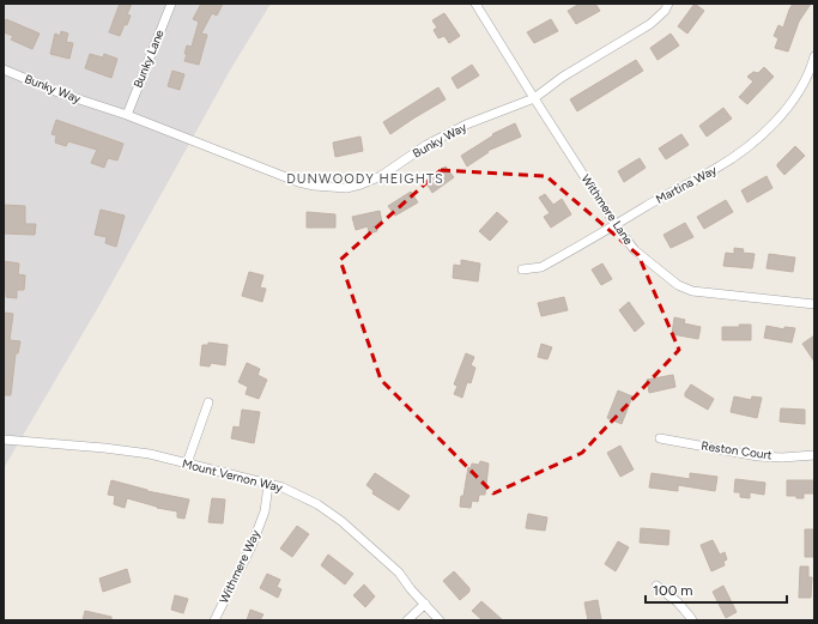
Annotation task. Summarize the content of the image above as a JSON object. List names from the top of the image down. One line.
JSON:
{"streets":{"street":["Bunky Lane","Bunky Way","Martina Way","Withmere Lane","Reston Court","Mount Vernon Way","Withmere Way"]},"crossings":[["Bunky Lane","Bunky Way"],["Bunky Way","Withmere Lane"],["Martina Way","Withmere Lane"],["Mount Vernon Way","Withmere Way"]],"districts":["DUNWOODY HEIGHTS"],"scale_bar":"100 m"}
